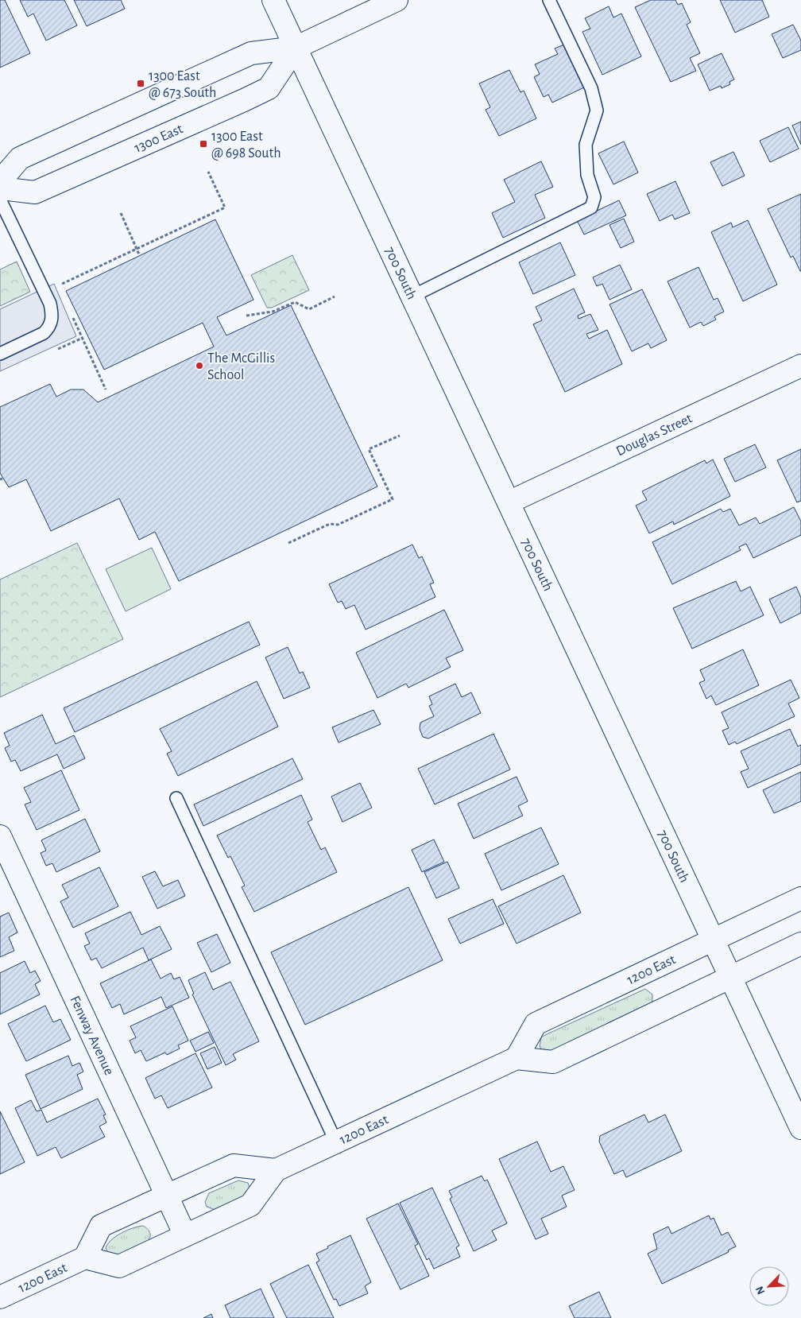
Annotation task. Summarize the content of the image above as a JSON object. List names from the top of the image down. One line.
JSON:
{"streets":{"street":["1300 East","700 South","Douglas Street","1200 East","Fenway Avenue"]},"crossings":[["1300 East","700 South"],["700 South","Douglas Street"],["700 South","1200 East"],["1200 East","Fenway Avenue"]],"places":{"transit":["1300 East @ 673 South","1300 East @ 698 South"],"other":["The McGillis School"]},"north":"bottom left"}
